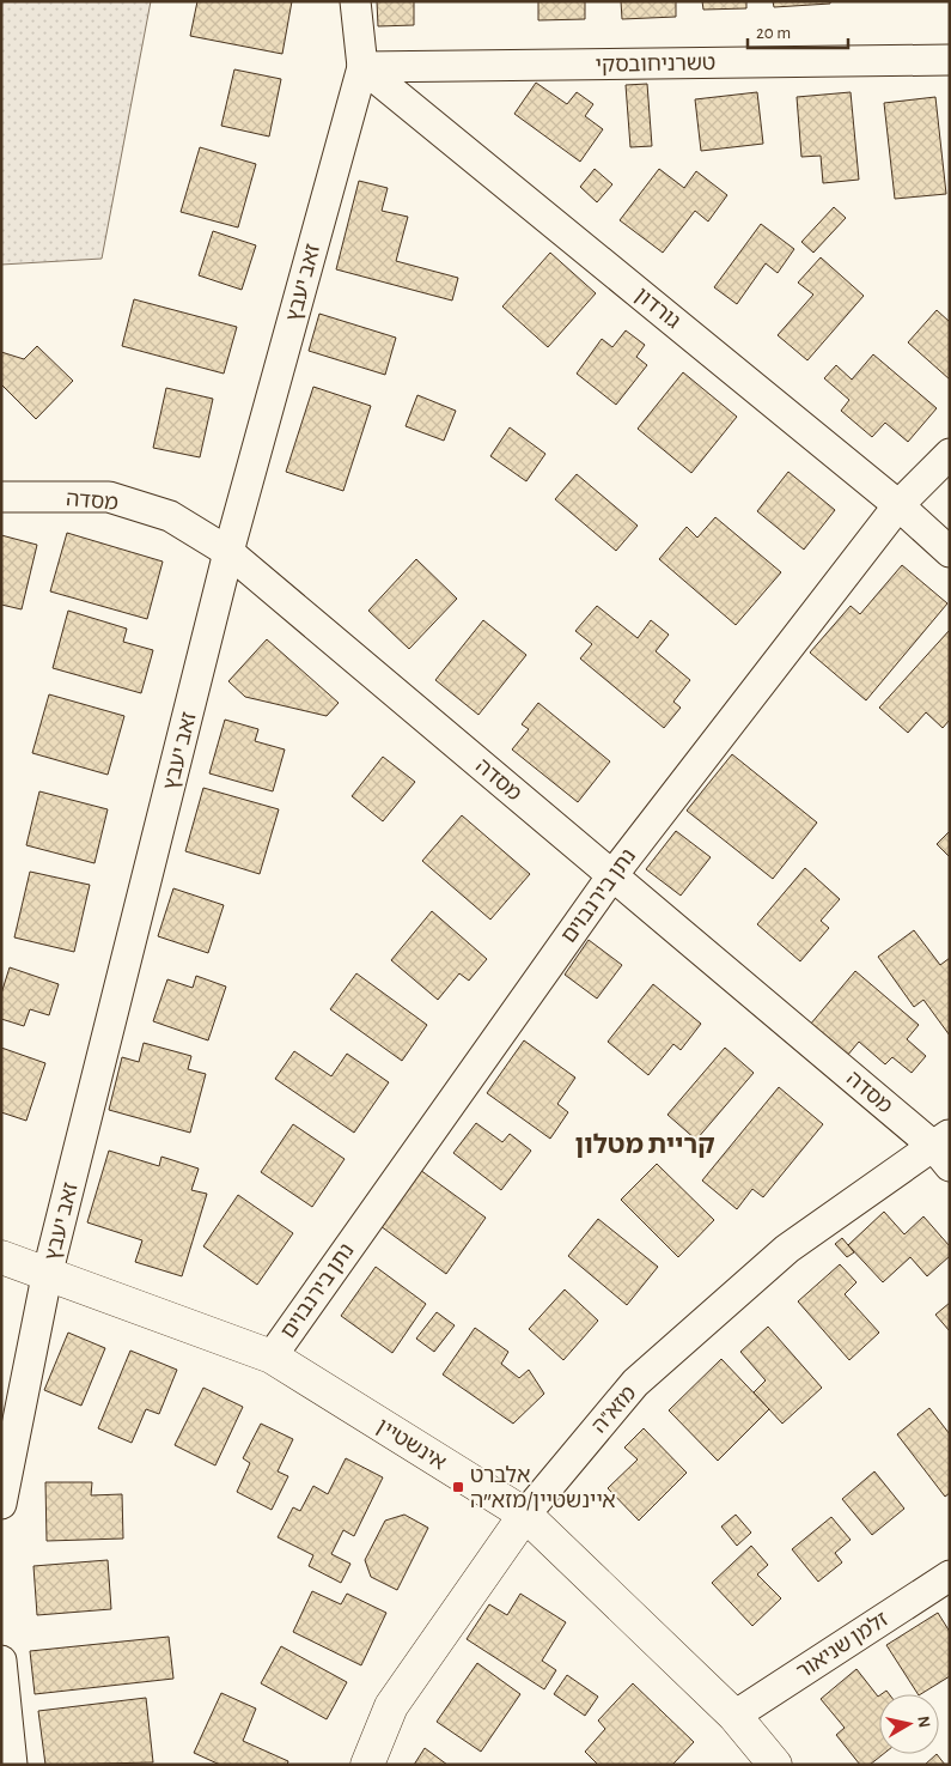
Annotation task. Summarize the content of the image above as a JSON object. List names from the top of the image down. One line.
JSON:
{"streets":{"street":["טשרניחובסקי","זאב יעבץ","גורדון","מסדה","נתן בירנבוים","מזא\"ה","אינשטיין","זלמן שניאור"]},"crossings":[["טשרניחובסקי","זאב יעבץ"],["טשרניחובסקי","גורדון"],["זאב יעבץ","גורדון"],["זאב יעבץ","מסדה"],["זאב יעבץ","אינשטיין"],["גורדון","נתן בירנבוים"],["מסדה","נתן בירנבוים"],["מסדה","מזא\"ה"],["נתן בירנבוים","אינשטיין"],["מזא\"ה","אינשטיין"],["אינשטיין","זלמן שניאור"]],"districts":["קריית מטלון"],"places":{"transit":["אלברט איינשטיין/מזא״ה"]},"scale_bar":"20 m","north":"right"}
